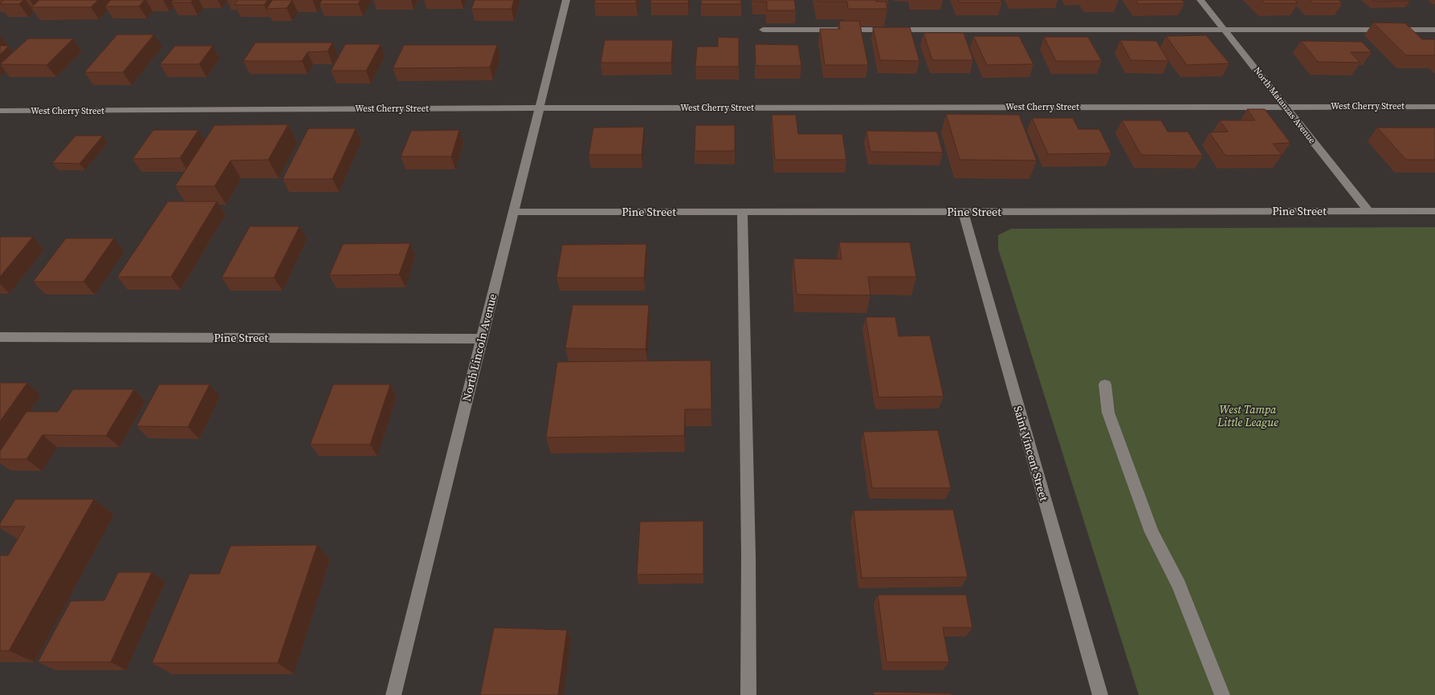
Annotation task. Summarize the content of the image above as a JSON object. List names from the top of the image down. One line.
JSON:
{"streets":{"street":["North Matanzas Avenue","West Cherry Street","Pine Street","North Lincoln Avenue","Saint Vincent Street"]},"crossings":[["North Matanzas Avenue","West Cherry Street"],["North Matanzas Avenue","Pine Street"],["West Cherry Street","North Lincoln Avenue"],["Pine Street","North Lincoln Avenue"],["Pine Street","Saint Vincent Street"]],"parks":["West Tampa Little League"]}
